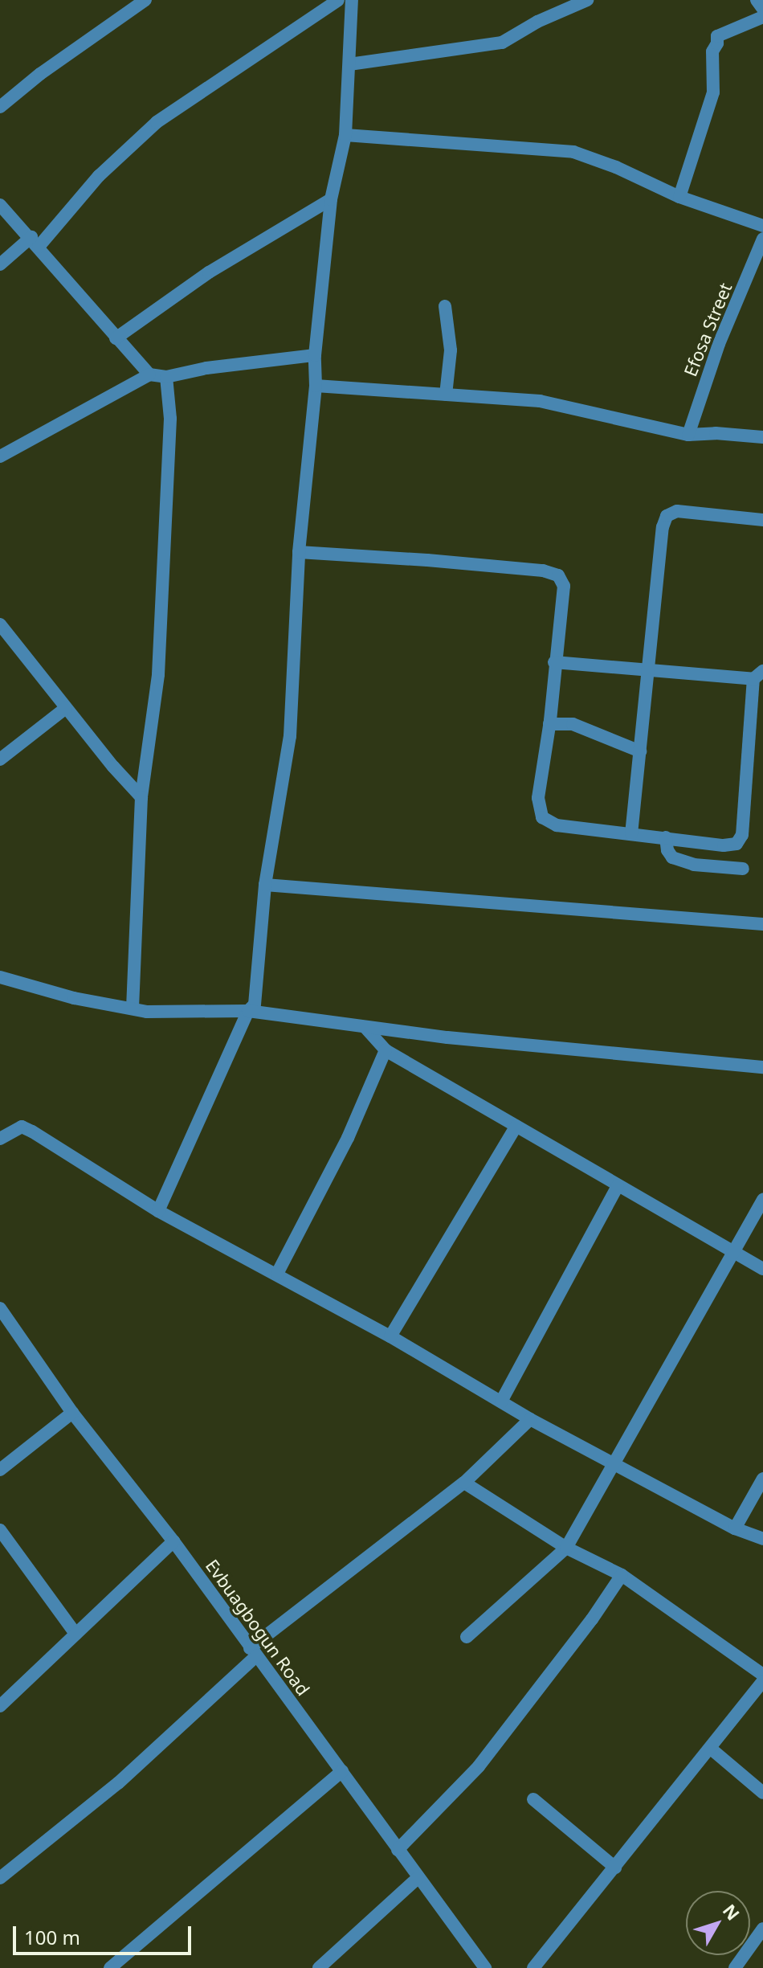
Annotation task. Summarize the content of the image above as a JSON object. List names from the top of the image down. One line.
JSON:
{"streets":{"street":["Efosa Street","Evbuagbogun Road"]},"scale_bar":"100 m","north":"top right"}
